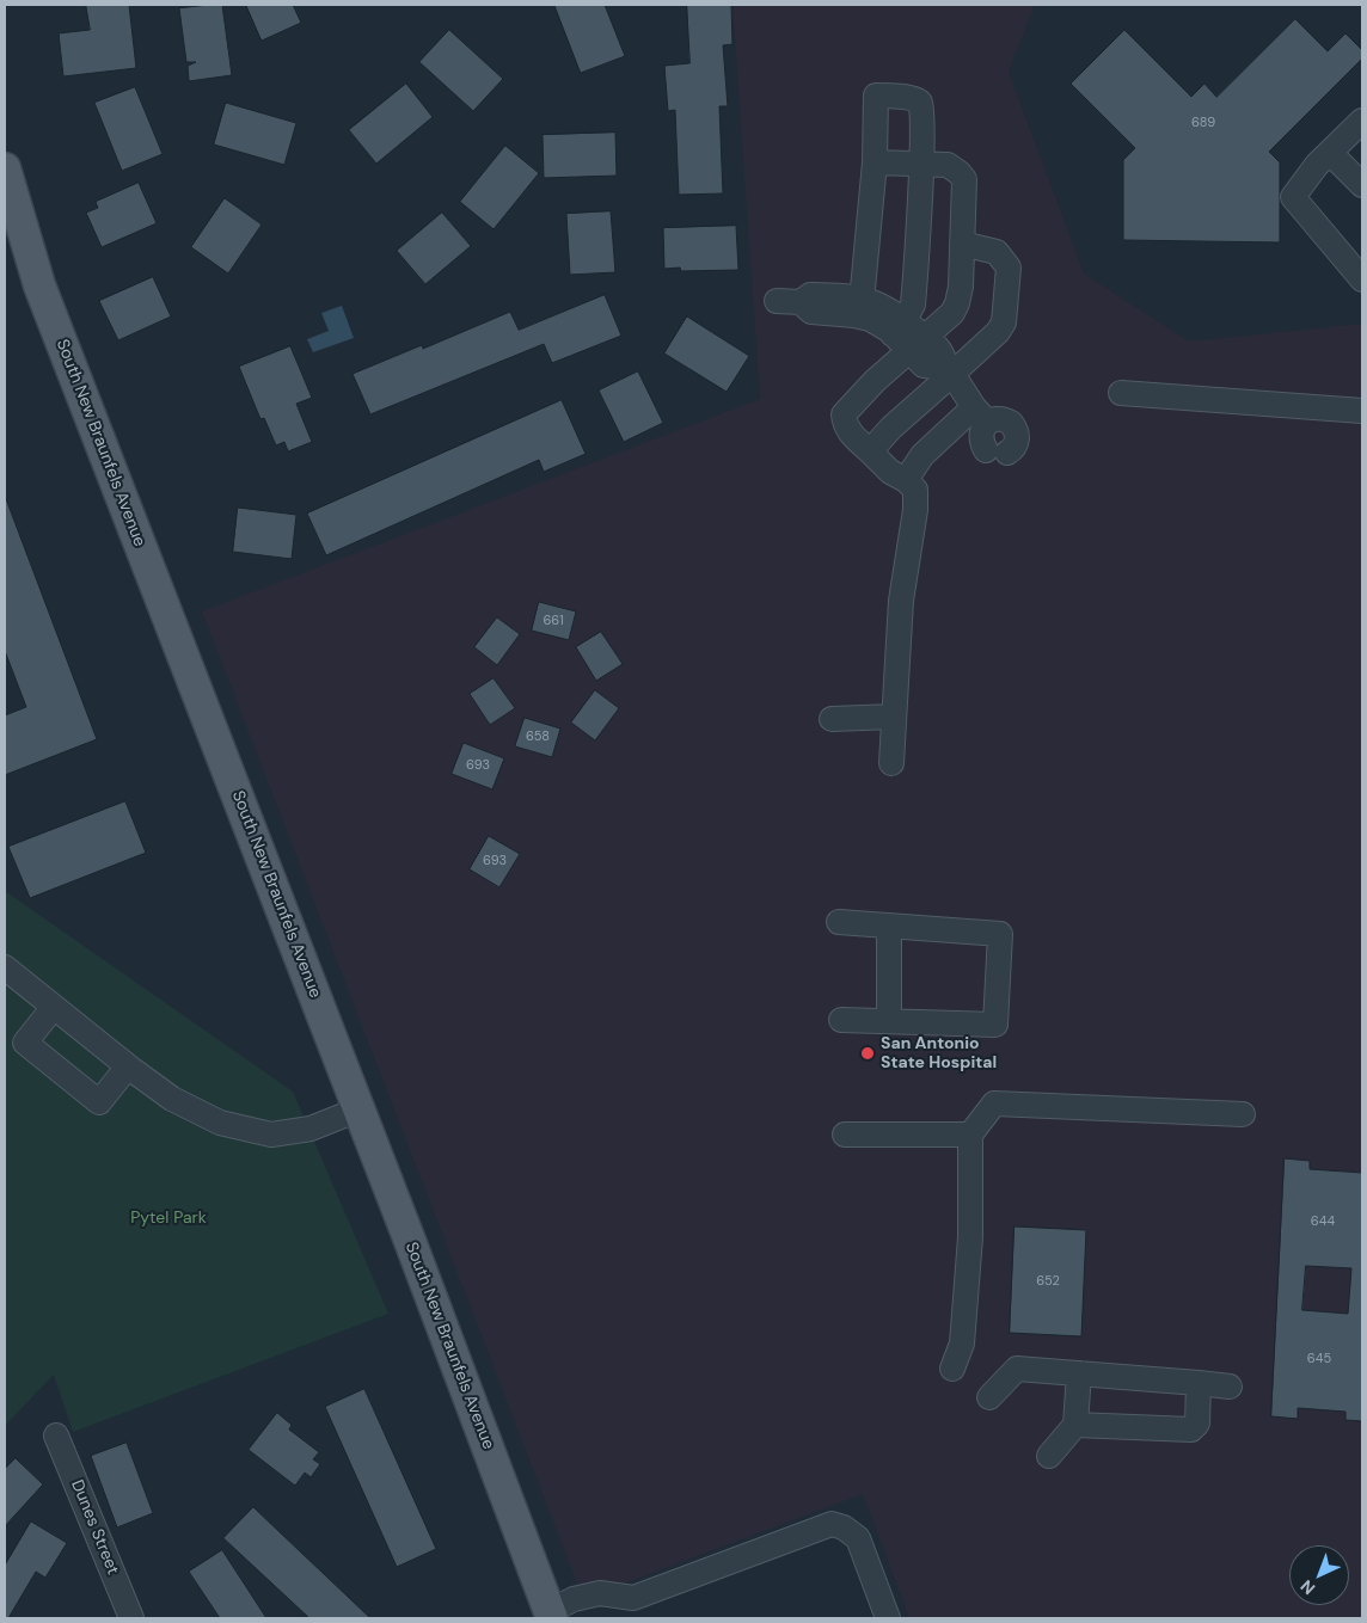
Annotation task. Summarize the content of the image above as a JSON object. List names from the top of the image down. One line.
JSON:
{"streets":{"main road":["South New Braunfels Avenue"],"street":["Dunes Street"]},"parks":["Pytel Park"],"places":["San Antonio State Hospital"],"house_numbers":["689","661","658","693","693","644","652","645"],"north":"bottom left"}
